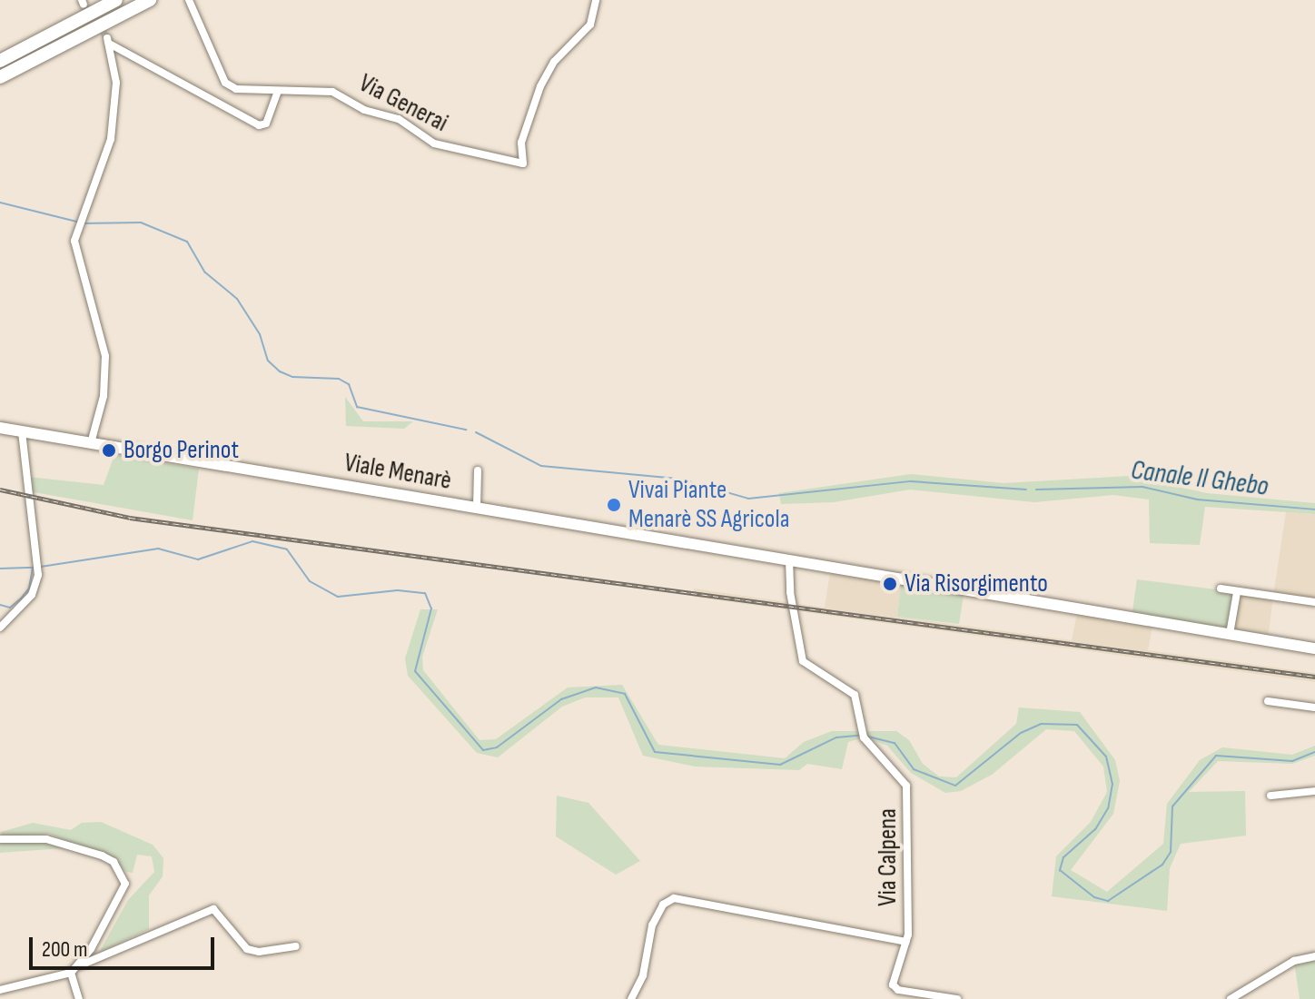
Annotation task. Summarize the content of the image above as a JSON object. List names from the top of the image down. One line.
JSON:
{"streets":{"main road":["Viale Menarè"],"street":["Via Generai","Via Calpena"]},"crossings":[["Viale Menarè","Via Calpena"]],"water":["Canale Il Ghebo"],"places":["Borgo Perinot","Vivai Piante Menarè SS Agricola","Via Risorgimento"],"scale_bar":"200 m"}
